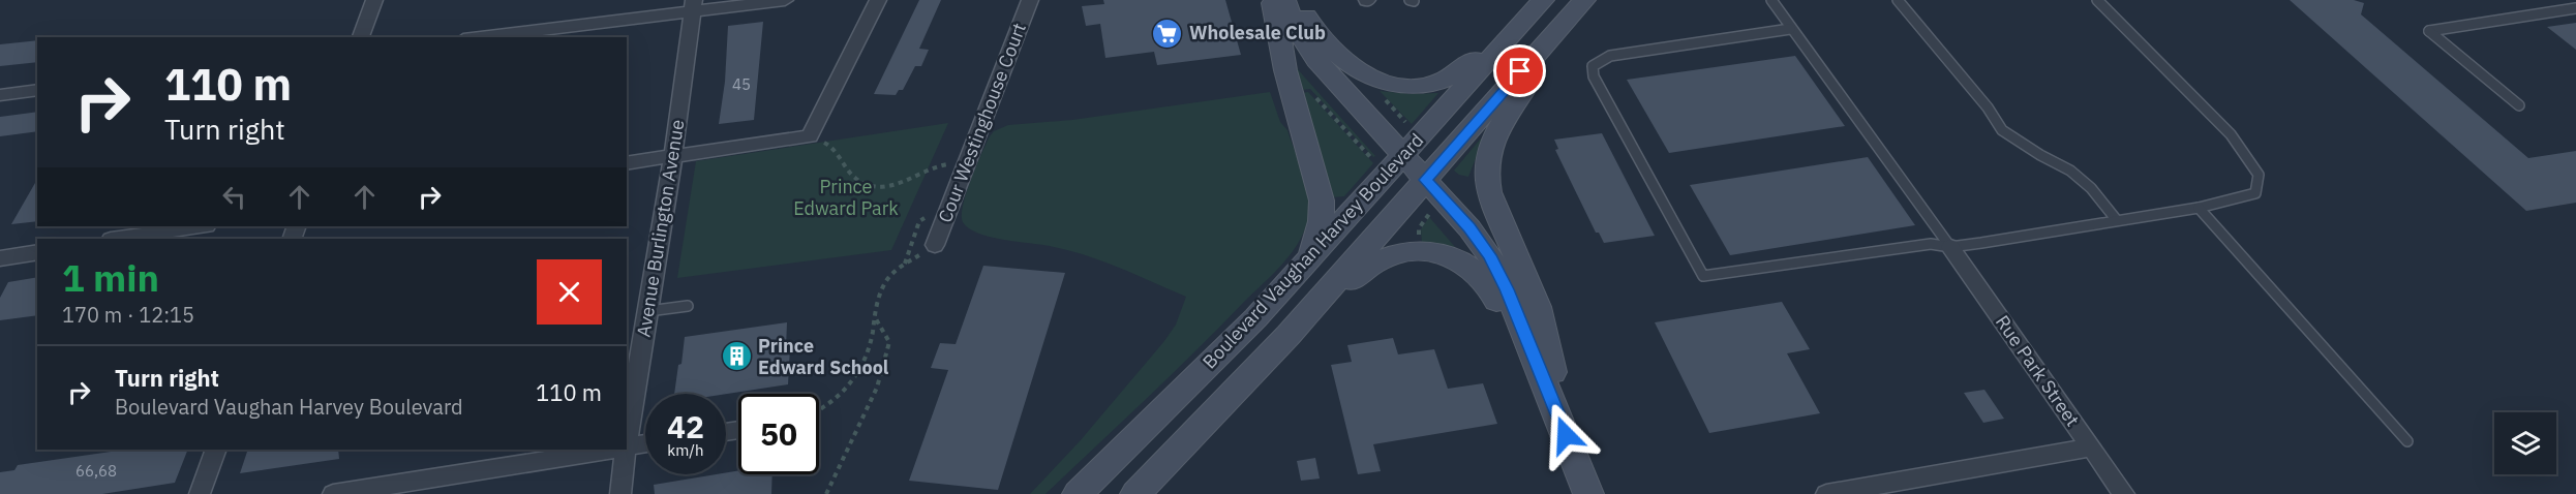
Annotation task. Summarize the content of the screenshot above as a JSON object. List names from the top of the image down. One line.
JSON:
{"streets":{"main road":["Boulevard Vaughan Harvey Boulevard"],"street":["Cour Westinghouse Court","Avenue Burlington Avenue","Rue Park Street"]},"parks":["Prince Edward Park"],"places":{"supermarket":["Wholesale Club"],"building":["Prince Edward School"]},"house_numbers":["45","66,68"],"page":{"turn":["110 m","Turn right"],"heading":["1 min","170 m · 12:15"],"list":[{"name":"Turn right","note":"Boulevard Vaughan Harvey Boulevard","value":"110 m"}],"speed":"42 km/h","limit":"50"}}
